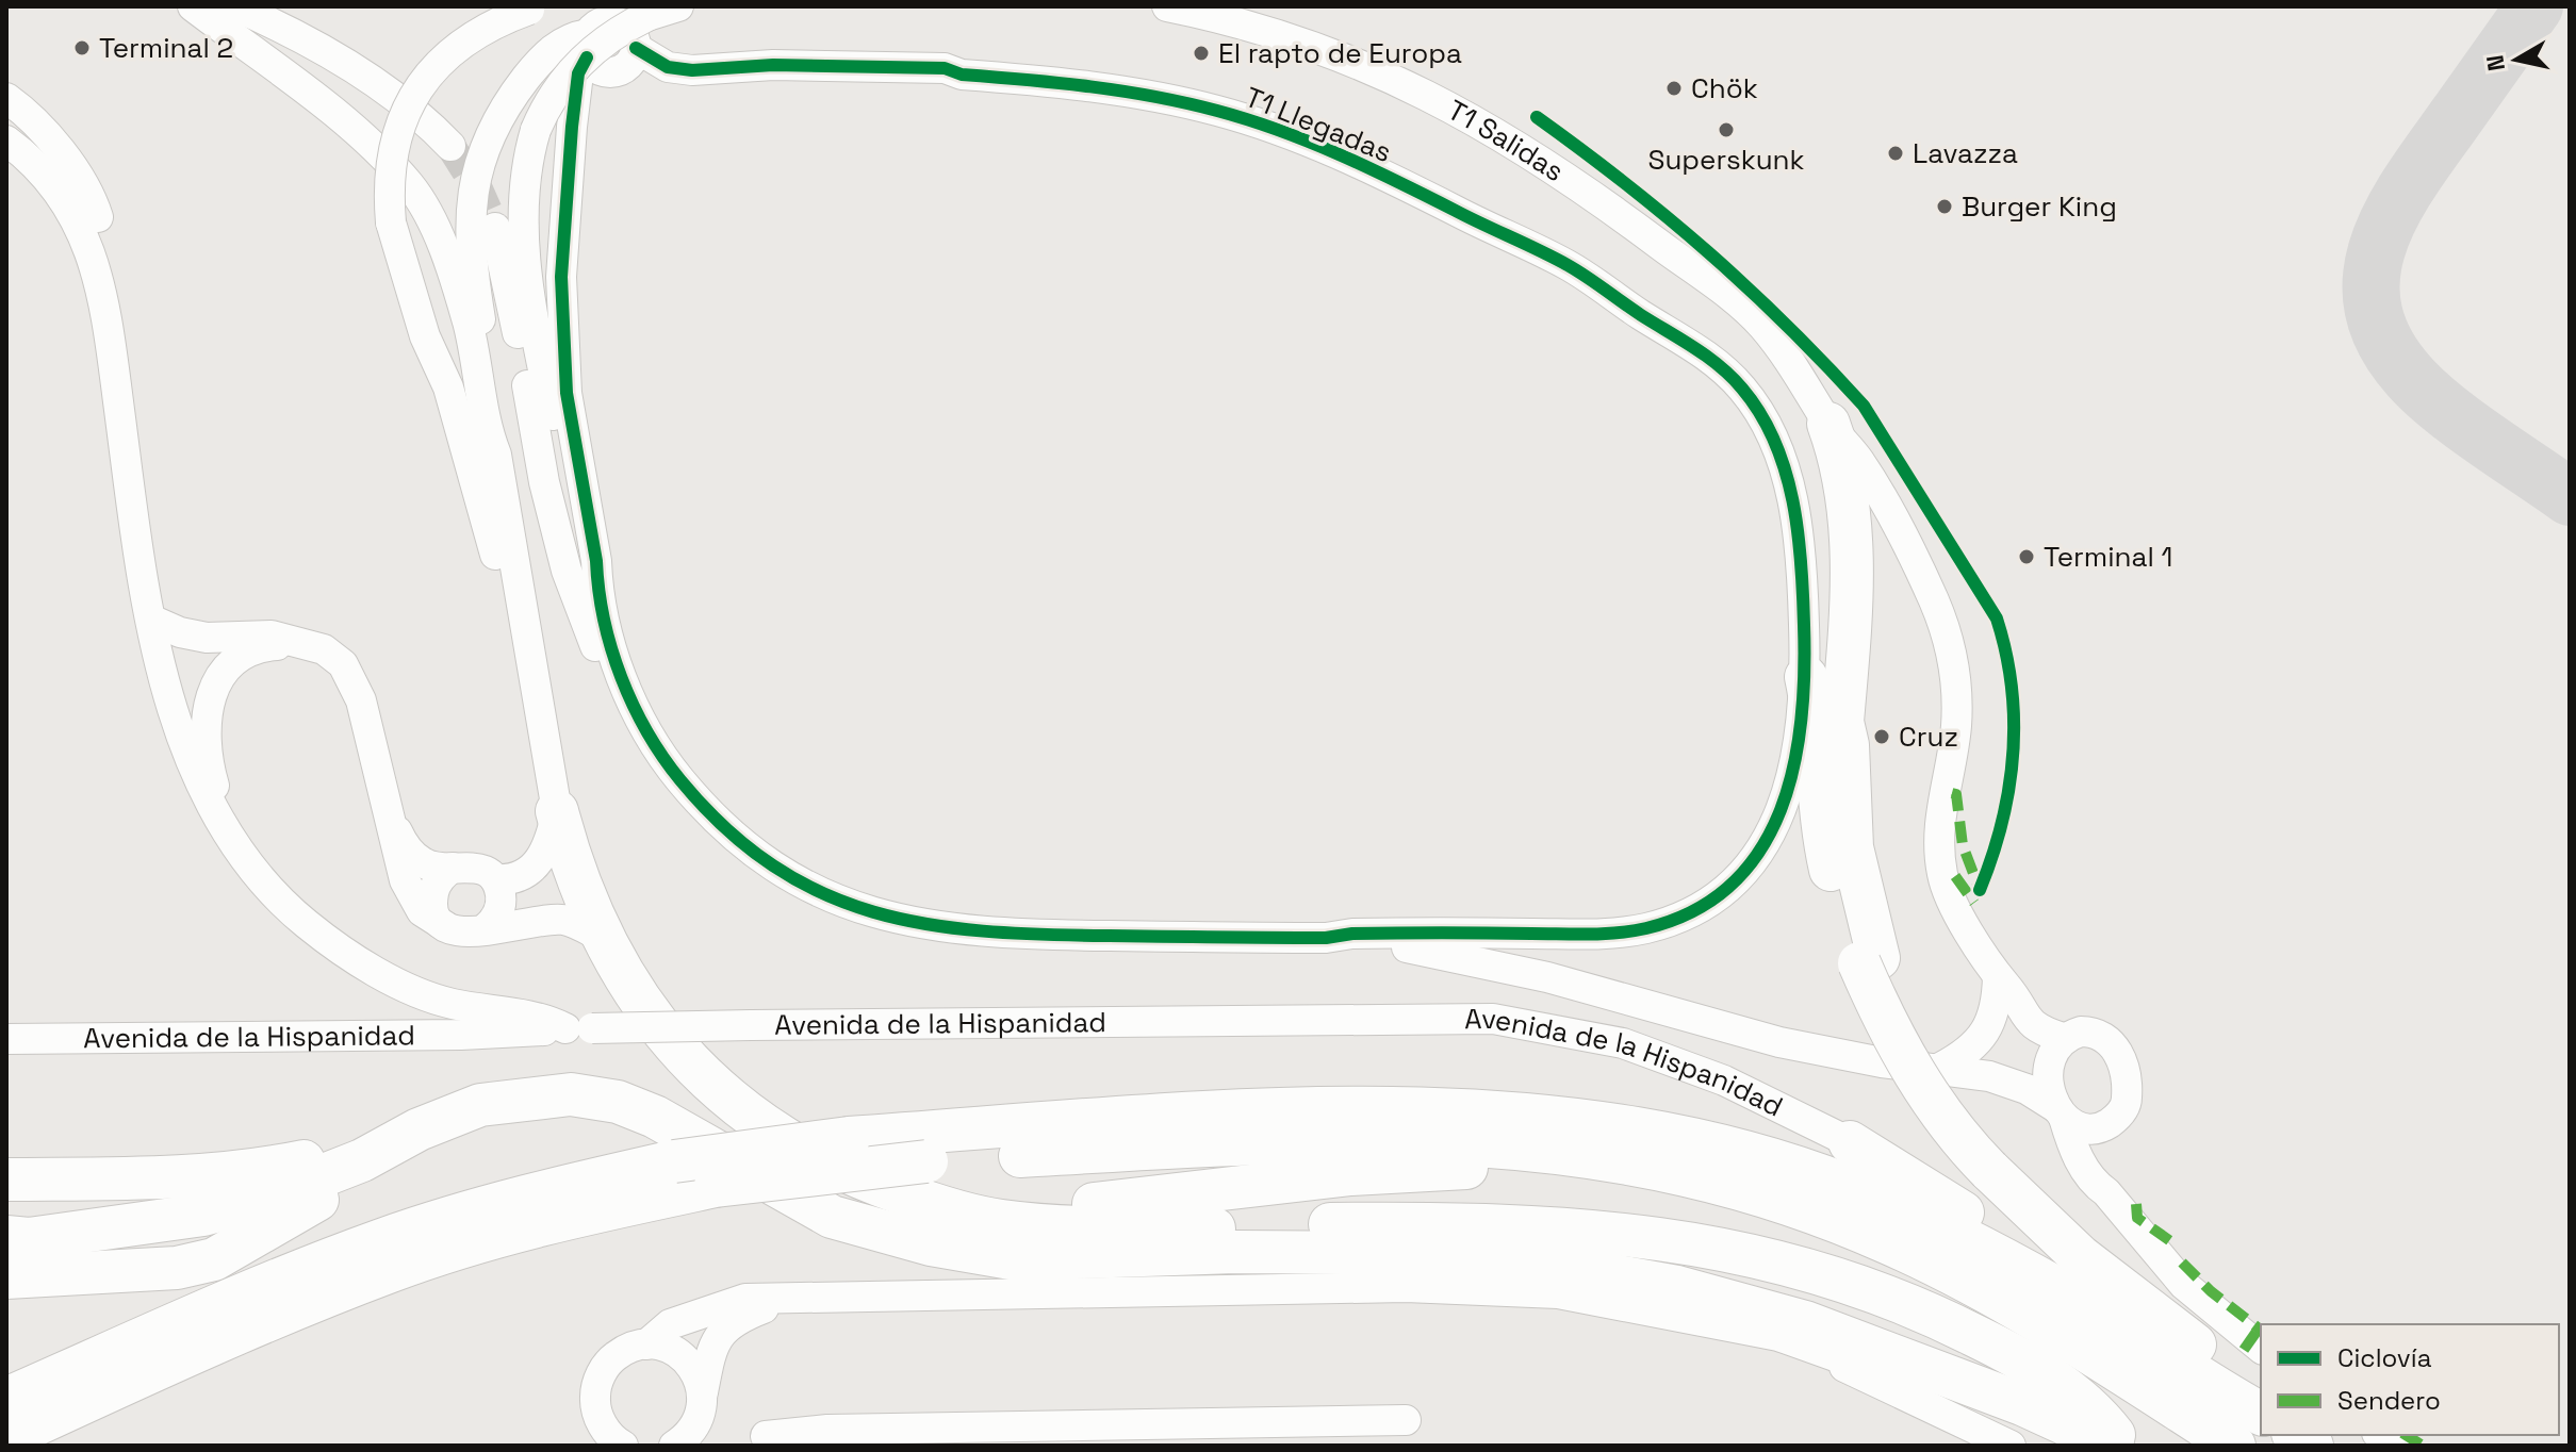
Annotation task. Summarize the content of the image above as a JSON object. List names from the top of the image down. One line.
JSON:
{"streets":{"street":["T1 Llegadas","T1 Salidas","Avenida de la Hispanidad"]},"places":["Terminal 2","El rapto de Europa","Chök","Superskunk","Lavazza","Burger King","Terminal 1","Cruz"],"legend":["Ciclovía","Sendero"],"north":"left"}
